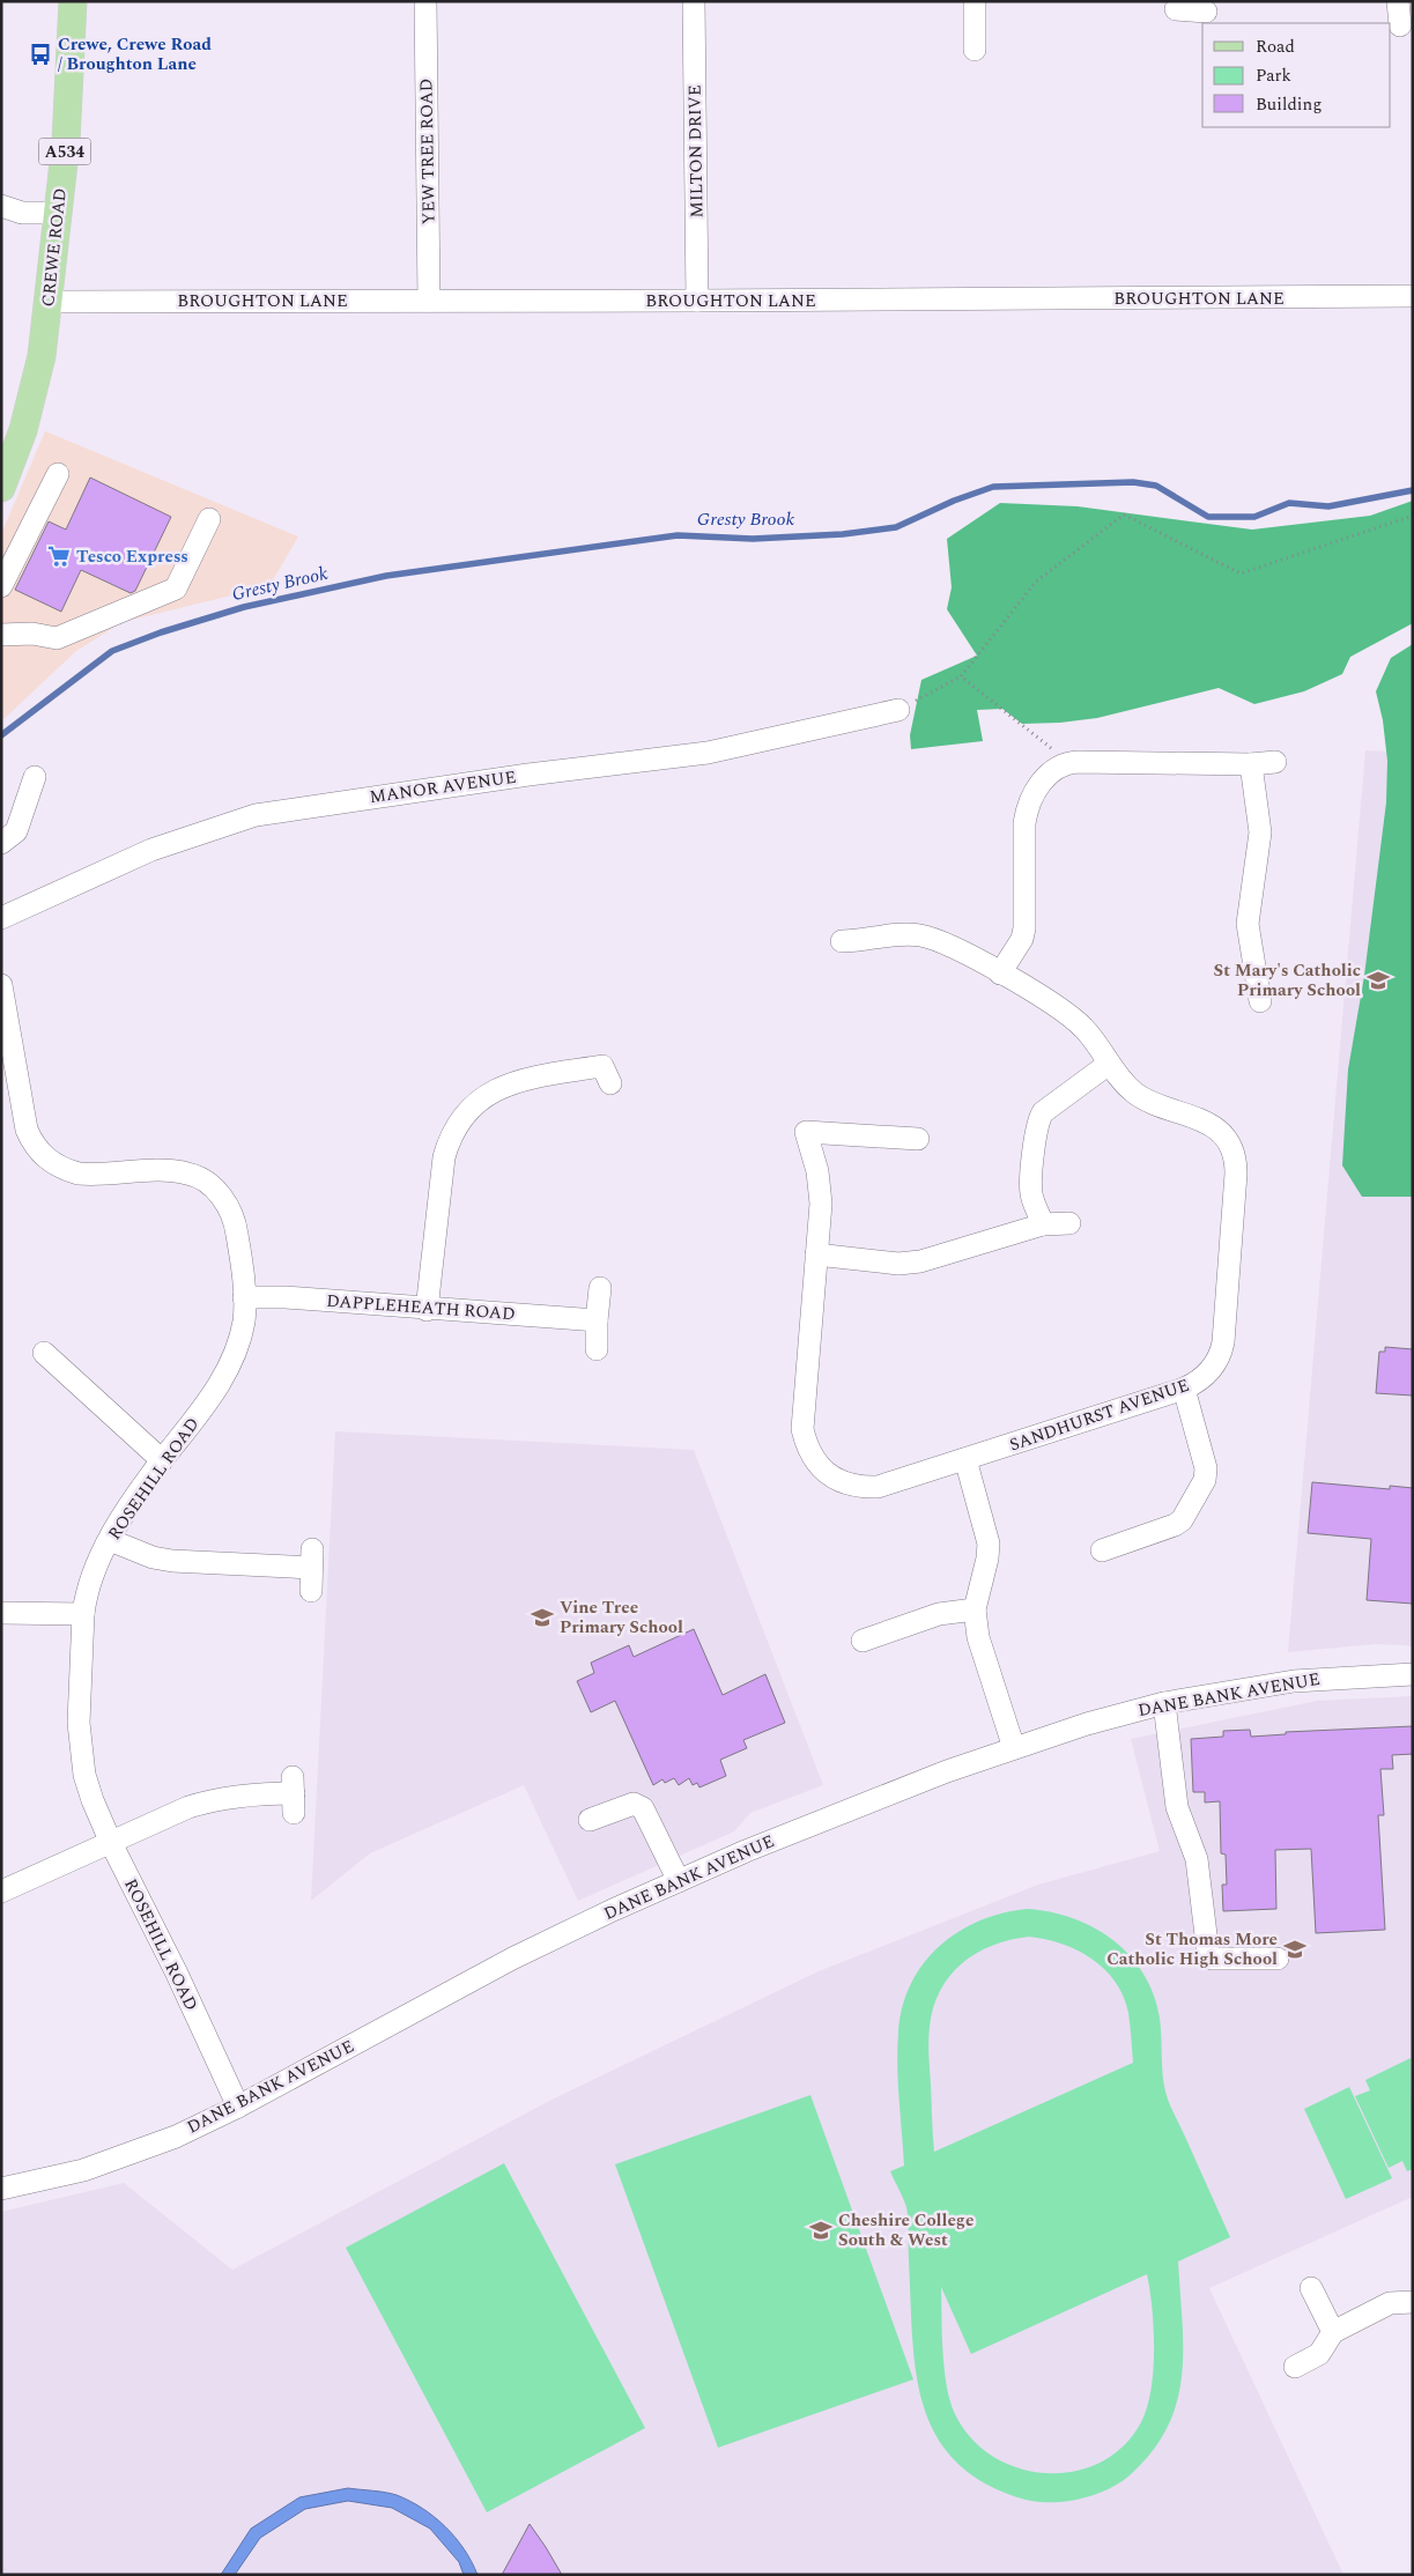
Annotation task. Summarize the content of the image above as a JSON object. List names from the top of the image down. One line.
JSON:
{"streets":{"main road":["A534","CREWE ROAD"],"street":["YEW TREE ROAD","MILTON DRIVE","BROUGHTON LANE","MANOR AVENUE","DAPPLEHEATH ROAD","SANDHURST AVENUE","ROSEHILL ROAD","DANE BANK AVENUE"]},"crossings":[["YEW TREE ROAD","BROUGHTON LANE"],["MILTON DRIVE","BROUGHTON LANE"],["CREWE ROAD","BROUGHTON LANE"],["DAPPLEHEATH ROAD","ROSEHILL ROAD"],["ROSEHILL ROAD","DANE BANK AVENUE"]],"water":["Gresty Brook"],"places":{"bus stop":["Crewe, Crewe Road / Broughton Lane"],"supermarket":["Tesco Express"],"school or university":["St Mary's Catholic Primary School","Vine Tree Primary School","St Thomas More Catholic High School","Cheshire College South & West"]},"legend":["Road","Park","Building"]}
